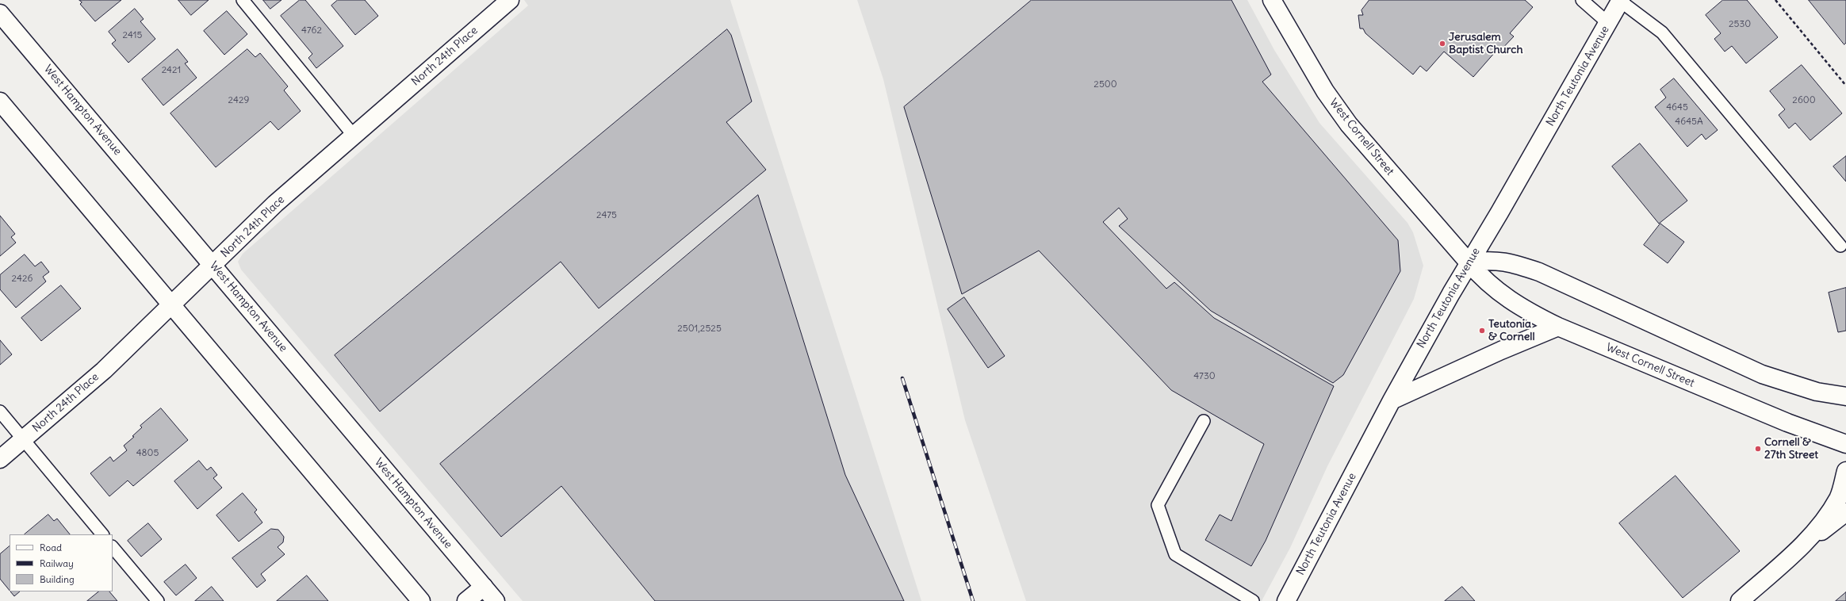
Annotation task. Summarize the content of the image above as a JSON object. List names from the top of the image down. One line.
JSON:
{"streets":{"street":["North 24th Place","North Teutonia Avenue","West Hampton Avenue","West Cornell Street"]},"crossings":[["North 24th Place","West Hampton Avenue"],["North Teutonia Avenue","West Cornell Street"]],"places":["Jerusalem Baptist Church","Teutonia & Cornell","Cornell & 27th Street"],"house_numbers":["2530","4762","2415","2421","2500","2429","2600","4645","4645A","2475","2426","2501,2525","4730","4805"],"legend":["Road","Railway","Building"]}
